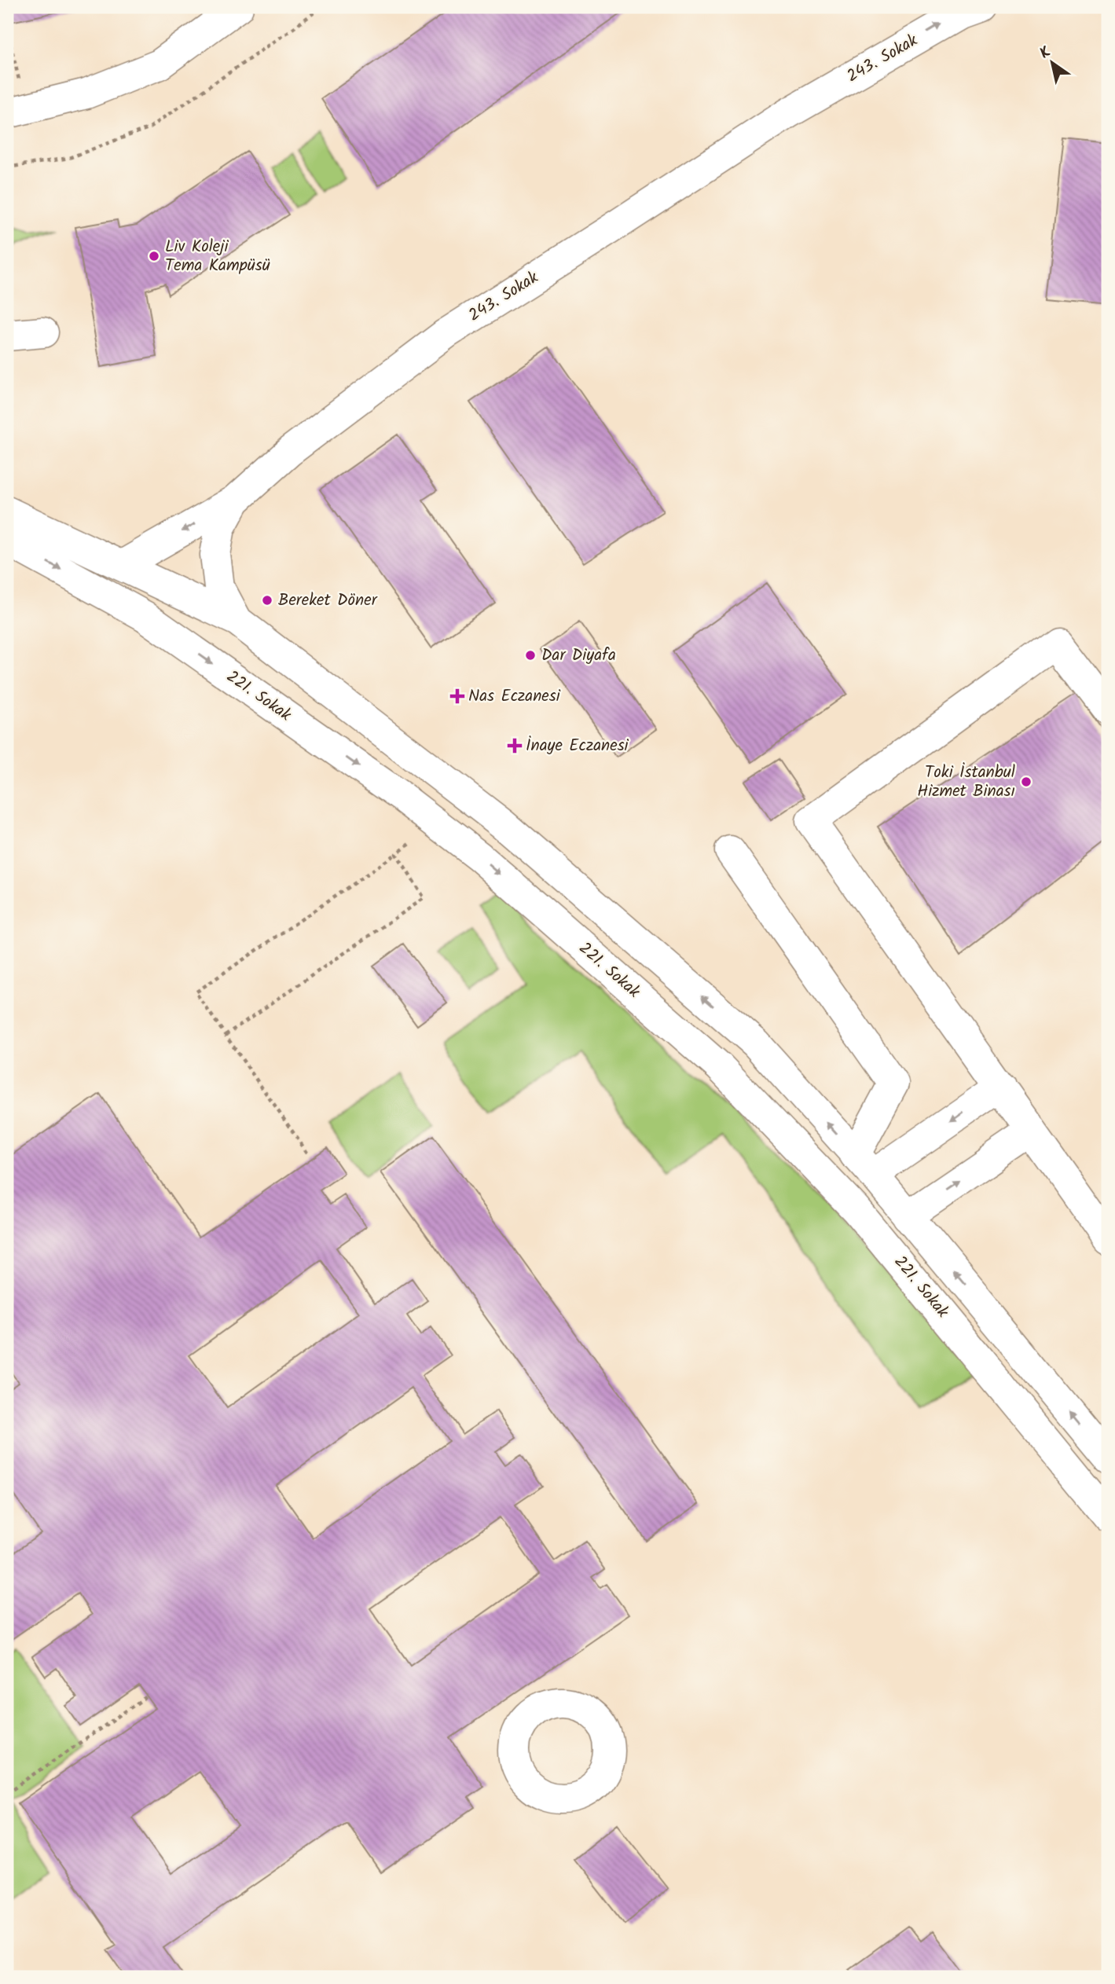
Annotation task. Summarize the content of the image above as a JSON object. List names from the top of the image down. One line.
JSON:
{"streets":{"street":["243. Sokak","221. Sokak"]},"places":{"other":["Liv Koleji Tema Kampüsü","Bereket Döner","Dar Diyafa","Toki İstanbul Hizmet Binası"],"health":["Nas Eczanesi","İnaye Eczanesi"]},"north":"top left"}
